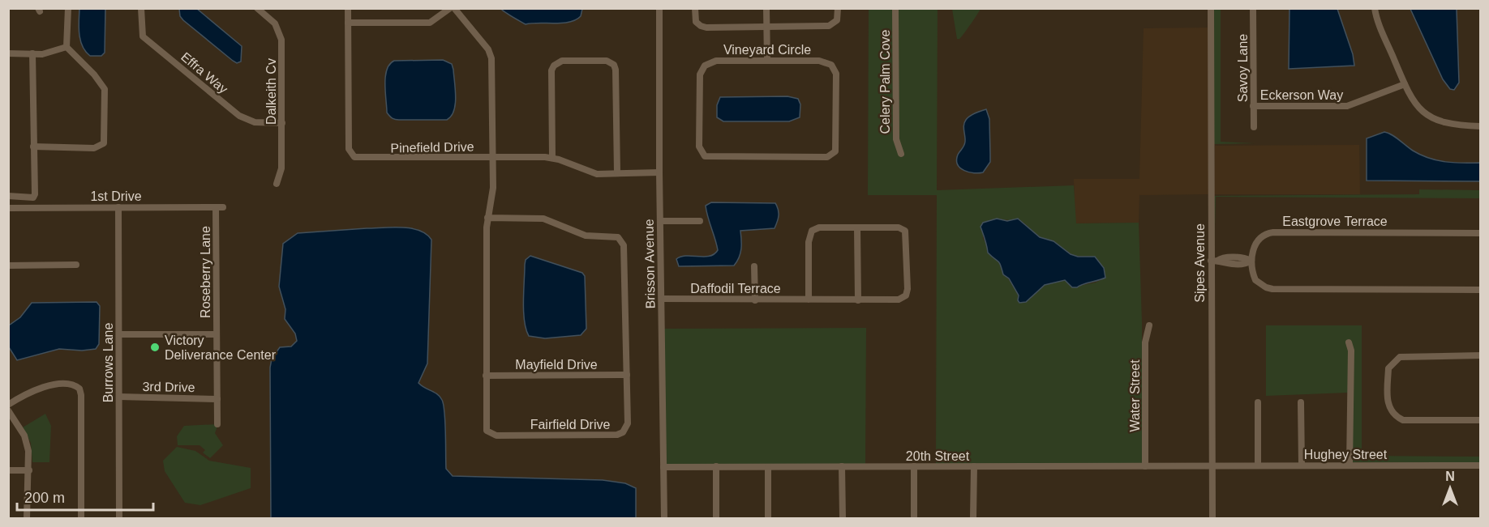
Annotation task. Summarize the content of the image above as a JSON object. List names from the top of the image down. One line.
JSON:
{"streets":{"street":["Vineyard Circle","Savoy Lane","Effra Way","Celery Palm Cove","Dalkeith Cv","Eckerson Way","Pinefield Drive","1st Drive","Eastgrove Terrace","Sipes Avenue","Brisson Avenue","Roseberry Lane","Daffodil Terrace","Burrows Lane","Mayfield Drive","3rd Drive","Water Street","Fairfield Drive","Hughey Street","20th Street"]},"crossings":[["Savoy Lane","Eckerson Way"],["Effra Way","Dalkeith Cv"],["Pinefield Drive","Brisson Avenue"],["Pinefield Drive","Fairfield Drive"],["1st Drive","Roseberry Lane"],["1st Drive","Burrows Lane"],["Sipes Avenue","Hughey Street"],["Sipes Avenue","20th Street"],["Brisson Avenue","Daffodil Terrace"],["Brisson Avenue","20th Street"],["Roseberry Lane","3rd Drive"],["Burrows Lane","3rd Drive"],["Mayfield Drive","Fairfield Drive"],["Water Street","20th Street"],["Hughey Street","20th Street"]],"places":["Victory Deliverance Center"],"scale_bar":"200 m","north":"top"}
